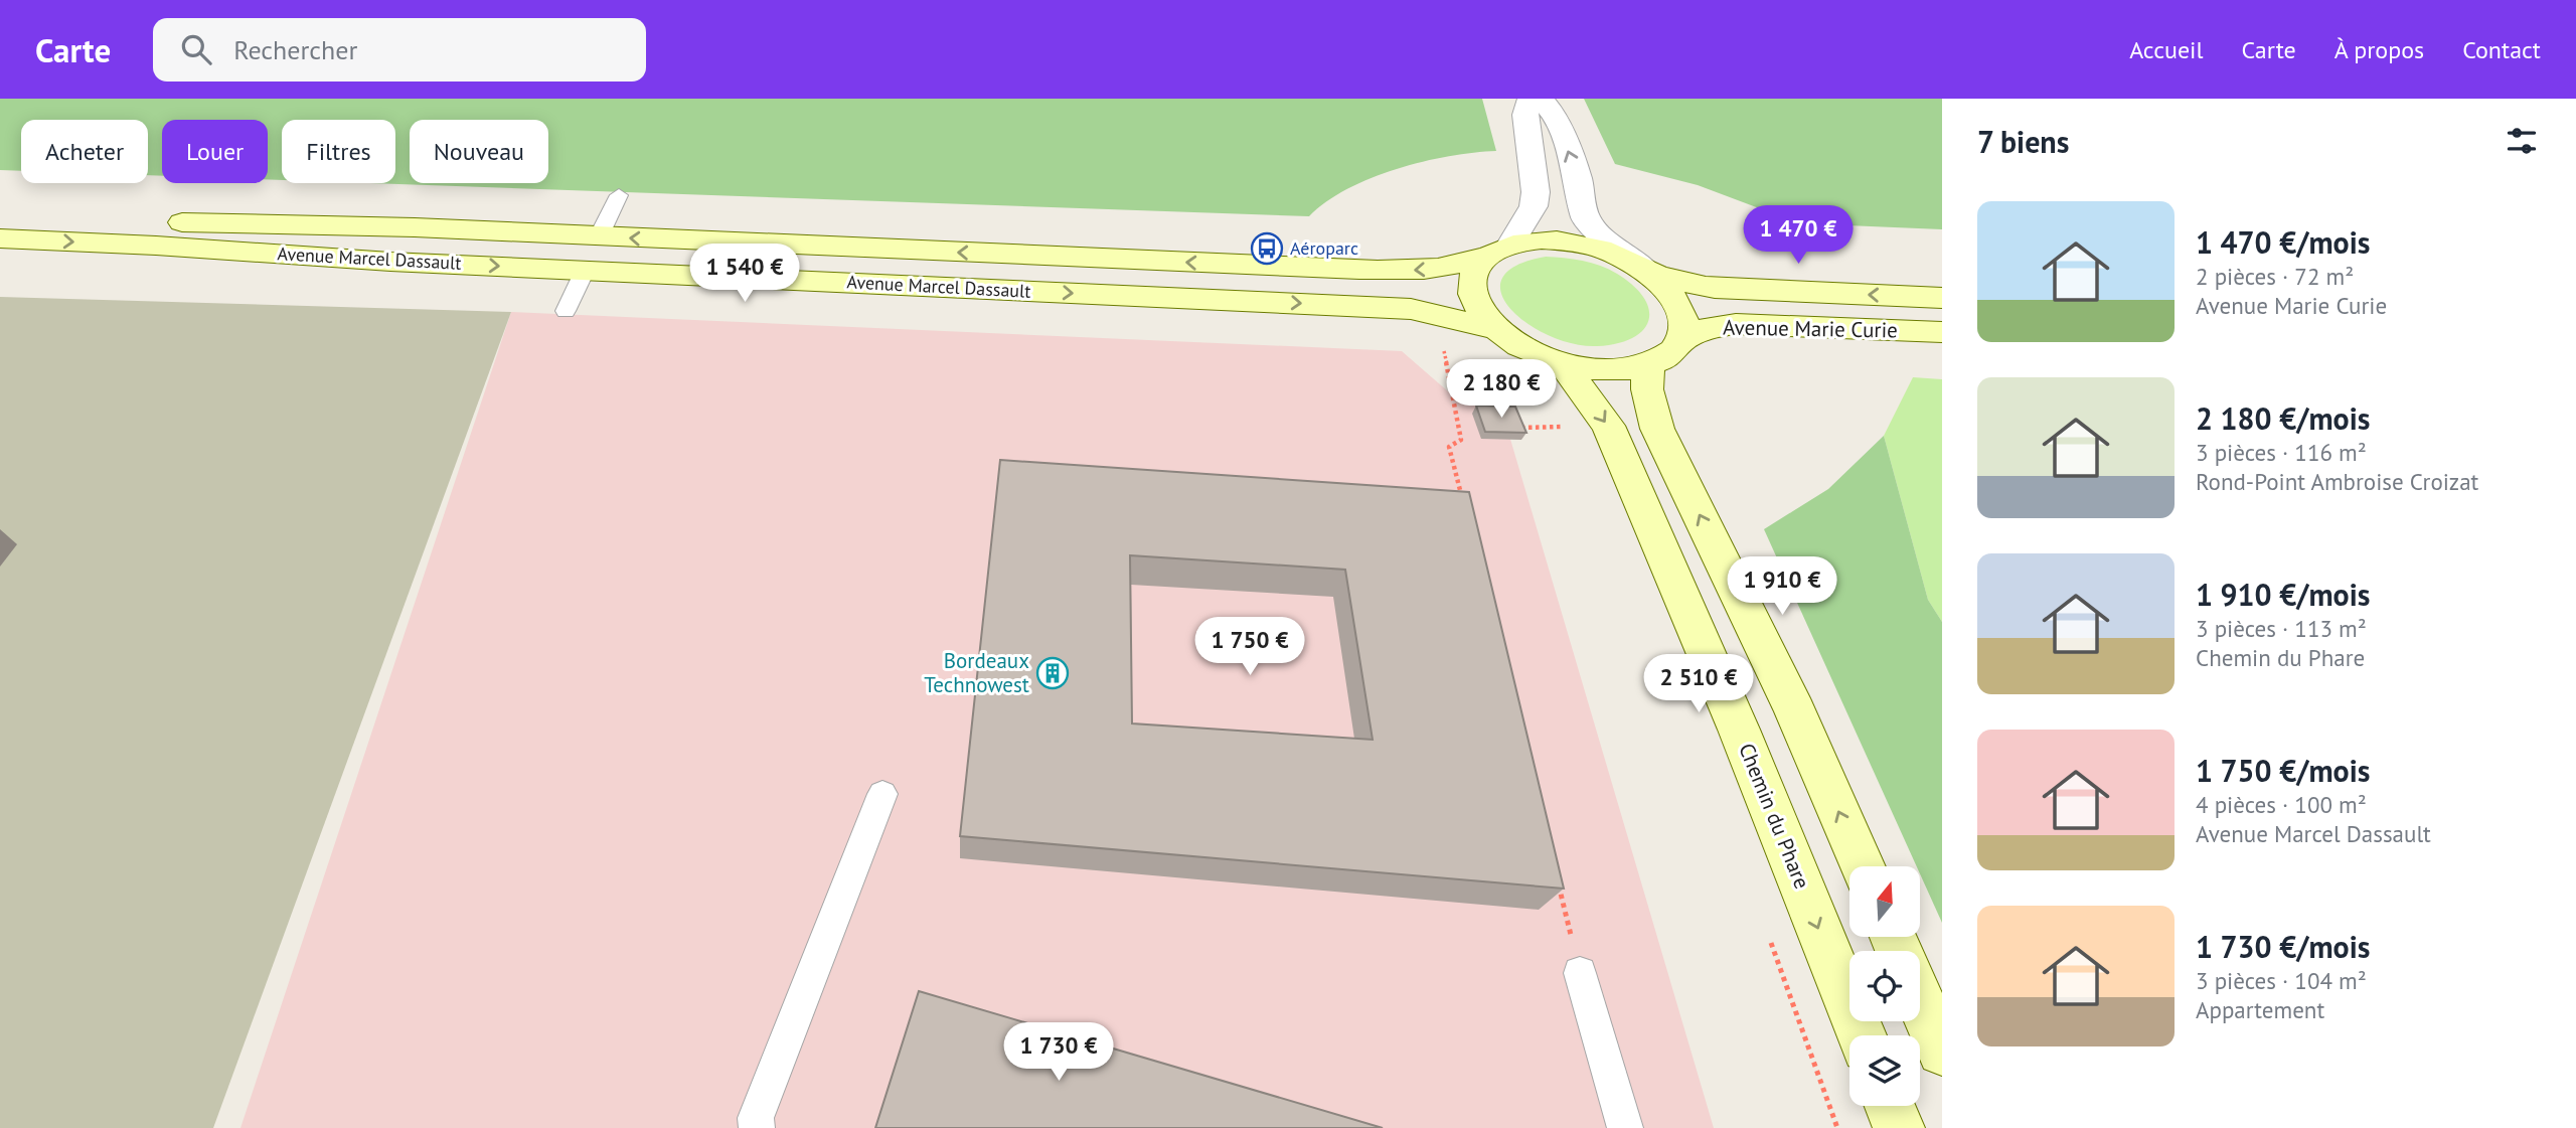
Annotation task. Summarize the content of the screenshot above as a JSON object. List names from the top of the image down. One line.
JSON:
{"streets":{"main road":["Avenue Marcel Dassault","Avenue Marie Curie","Chemin du Phare"]},"crossings":[["Avenue Marcel Dassault","Avenue Marie Curie"],["Avenue Marcel Dassault","Chemin du Phare"],["Avenue Marie Curie","Chemin du Phare"]],"places":{"bus stop":["Aéroparc"],"building":["Bordeaux Technowest"]},"north":"top","page":{"header":"Carte","search":"Rechercher","nav":["Accueil","Carte","À propos","Contact"],"heading":"7 biens","chip":["Acheter","Louer","Filtres","Nouveau"],"list":[{"name":"1 470 €/mois","note":"2 pièces · 72 m² · Avenue Marie Curie"},{"name":"2 180 €/mois","note":"3 pièces · 116 m² · Rond-Point Ambroise Croizat"},{"name":"1 910 €/mois","note":"3 pièces · 113 m² · Chemin du Phare"},{"name":"1 750 €/mois","note":"4 pièces · 100 m² · Avenue Marcel Dassault"},{"name":"1 730 €/mois","note":"3 pièces · 104 m² · Appartement"}],"price":["1 470 €","1 540 €","2 180 €","1 910 €","1 750 €","2 510 €","1 730 €"]}}
